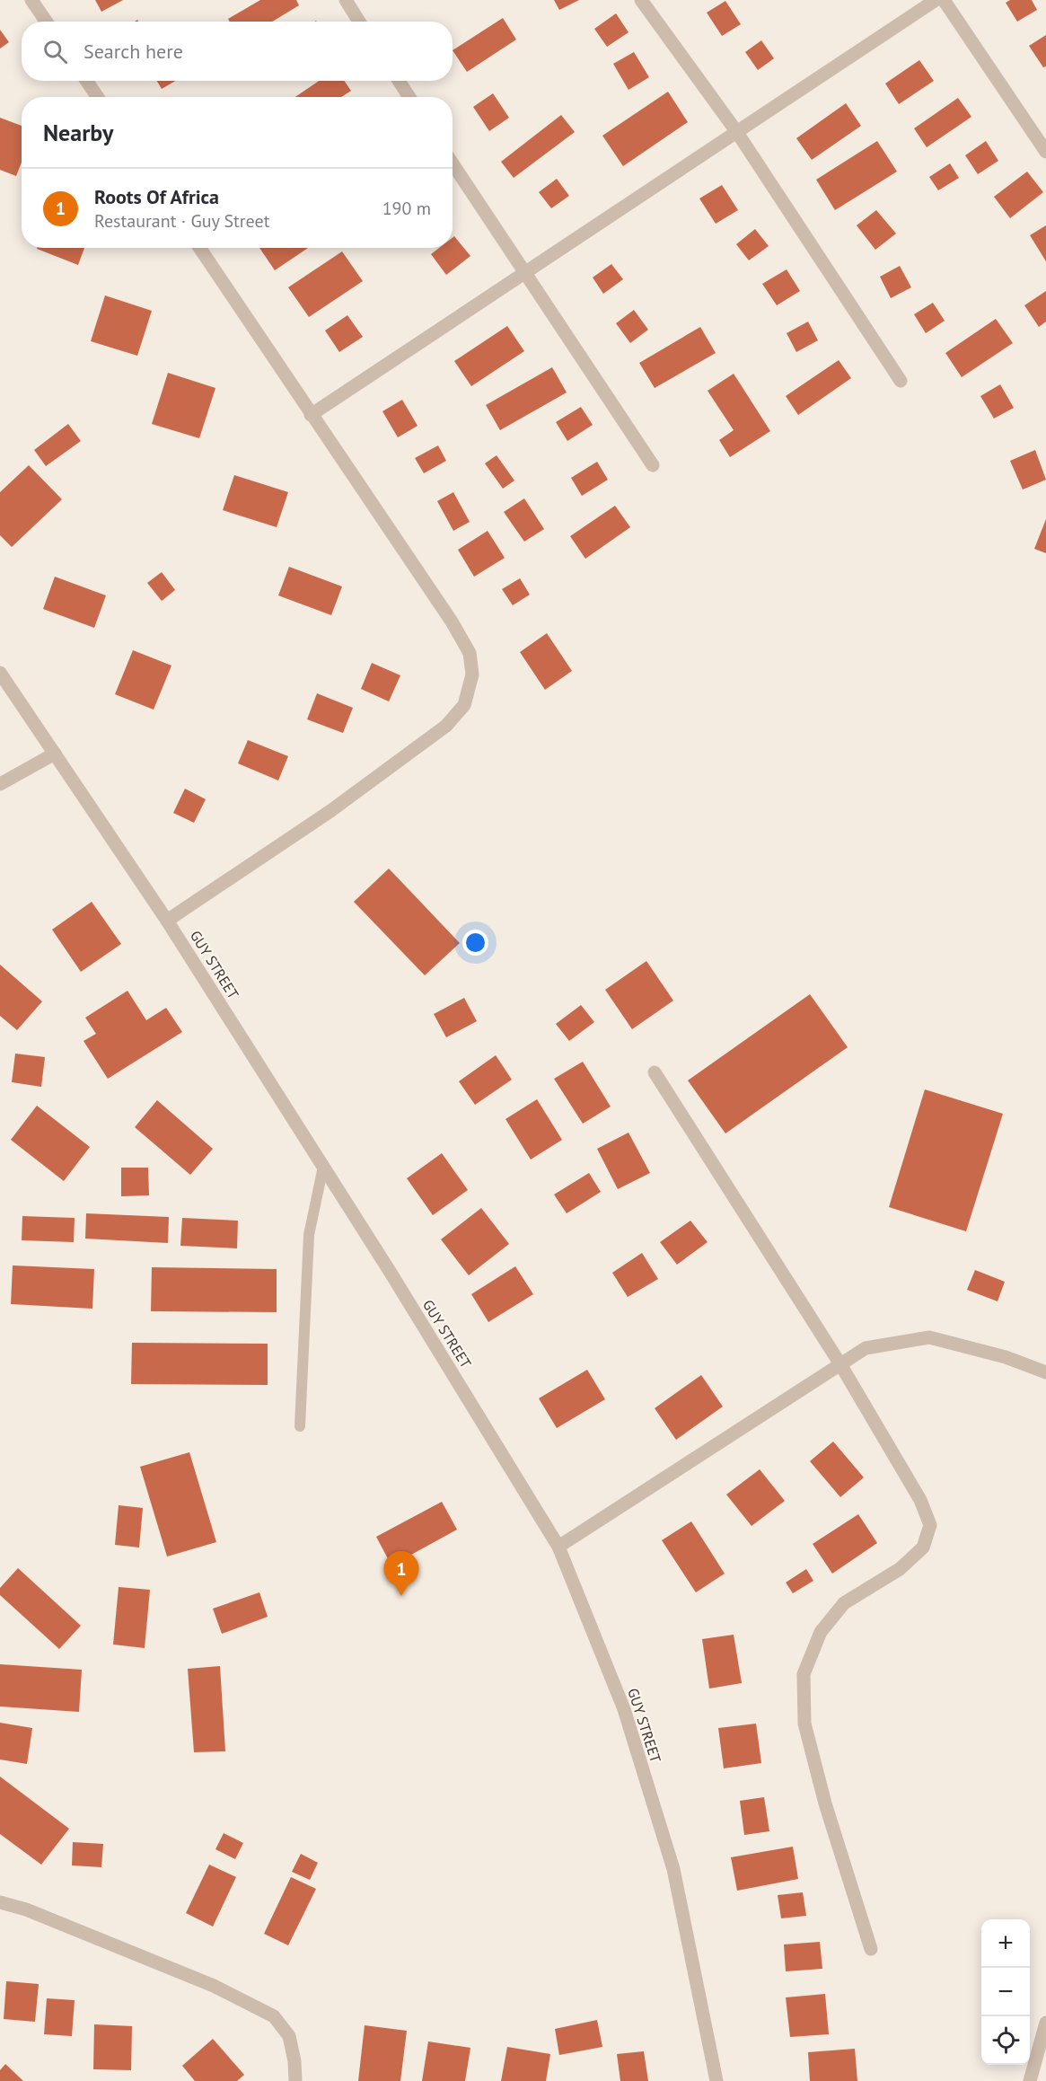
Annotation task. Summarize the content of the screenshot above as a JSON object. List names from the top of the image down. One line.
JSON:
{"streets":{"street":["GUY STREET"]},"page":{"search":"Search here","heading":"Nearby","list":[{"mark":"1","name":"Roots Of Africa","note":"Restaurant · Guy Street","value":"190 m"}],"pins":"1","map_buttons":["+","−"]}}
